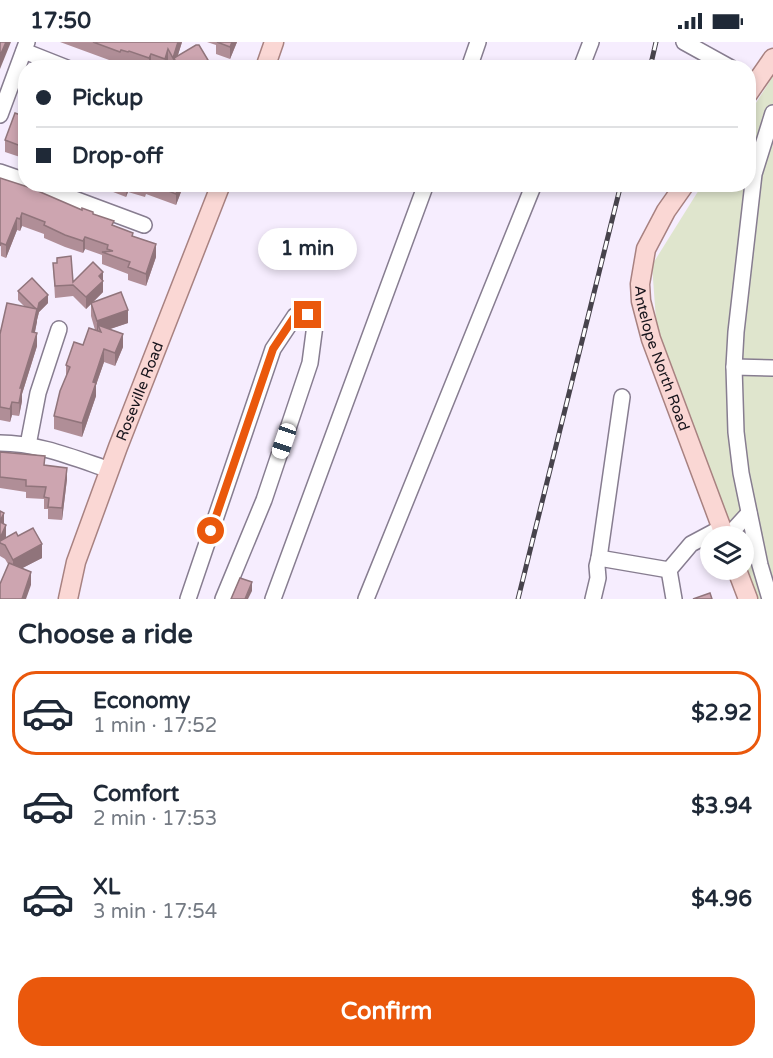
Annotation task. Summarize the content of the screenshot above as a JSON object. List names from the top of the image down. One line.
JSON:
{"streets":{"main road":["Antelope North Road","Roseville Road"]},"page":{"status":"17:50","banner":["Pickup","Drop-off"],"bubble":"1 min","heading":"Choose a ride","list":[{"name":"Economy","note":"1 min · 17:52","value":"$2.92"},{"name":"Comfort","note":"2 min · 17:53","value":"$3.94"},{"name":"XL","note":"3 min · 17:54","value":"$4.96"}],"buttons":"Confirm"}}
